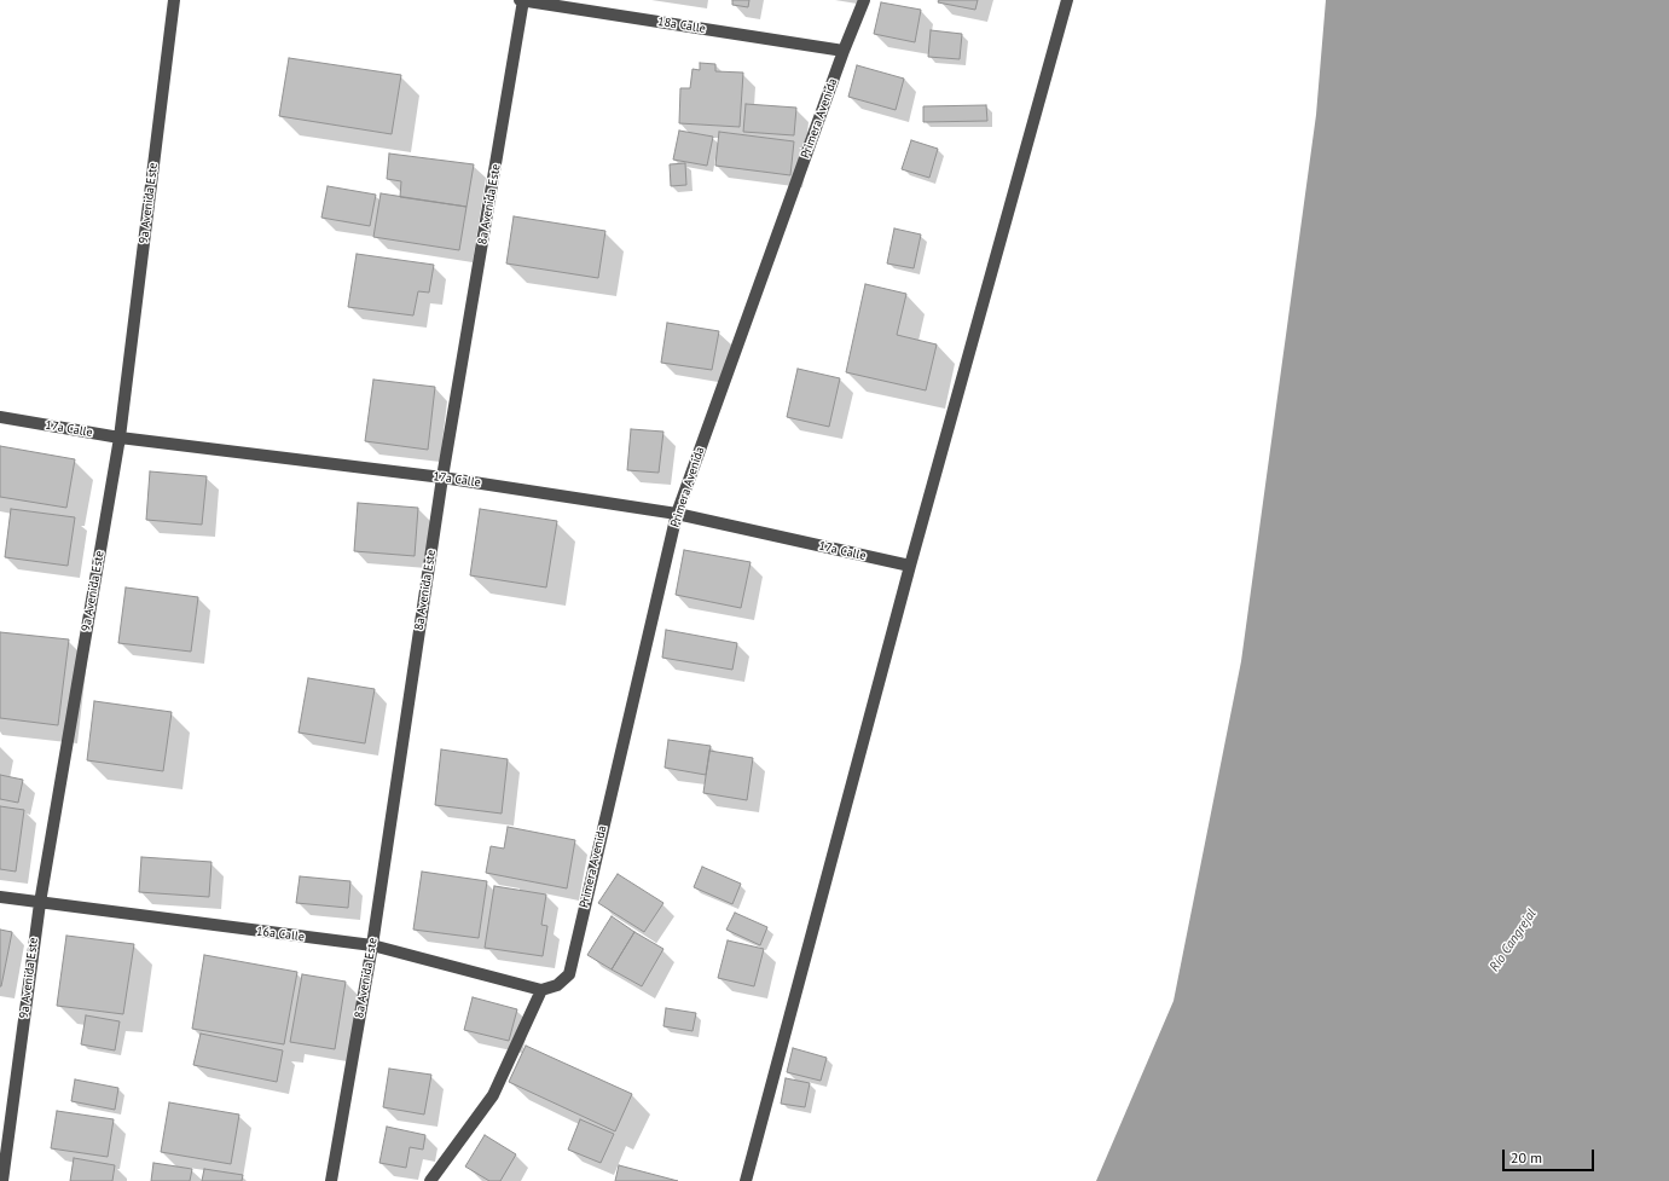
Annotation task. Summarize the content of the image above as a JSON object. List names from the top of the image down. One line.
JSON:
{"streets":{"street":["18a Calle","Primera Avenida","9a Avenida Este","8a Avenida Este","17a Calle","16a Calle"]},"crossings":[["18a Calle","Primera Avenida"],["18a Calle","8a Avenida Este"],["Primera Avenida","17a Calle"],["Primera Avenida","16a Calle"],["9a Avenida Este","17a Calle"],["9a Avenida Este","16a Calle"],["8a Avenida Este","17a Calle"],["8a Avenida Este","16a Calle"]],"water":["Río Cangrejal"],"scale_bar":"20 m"}
